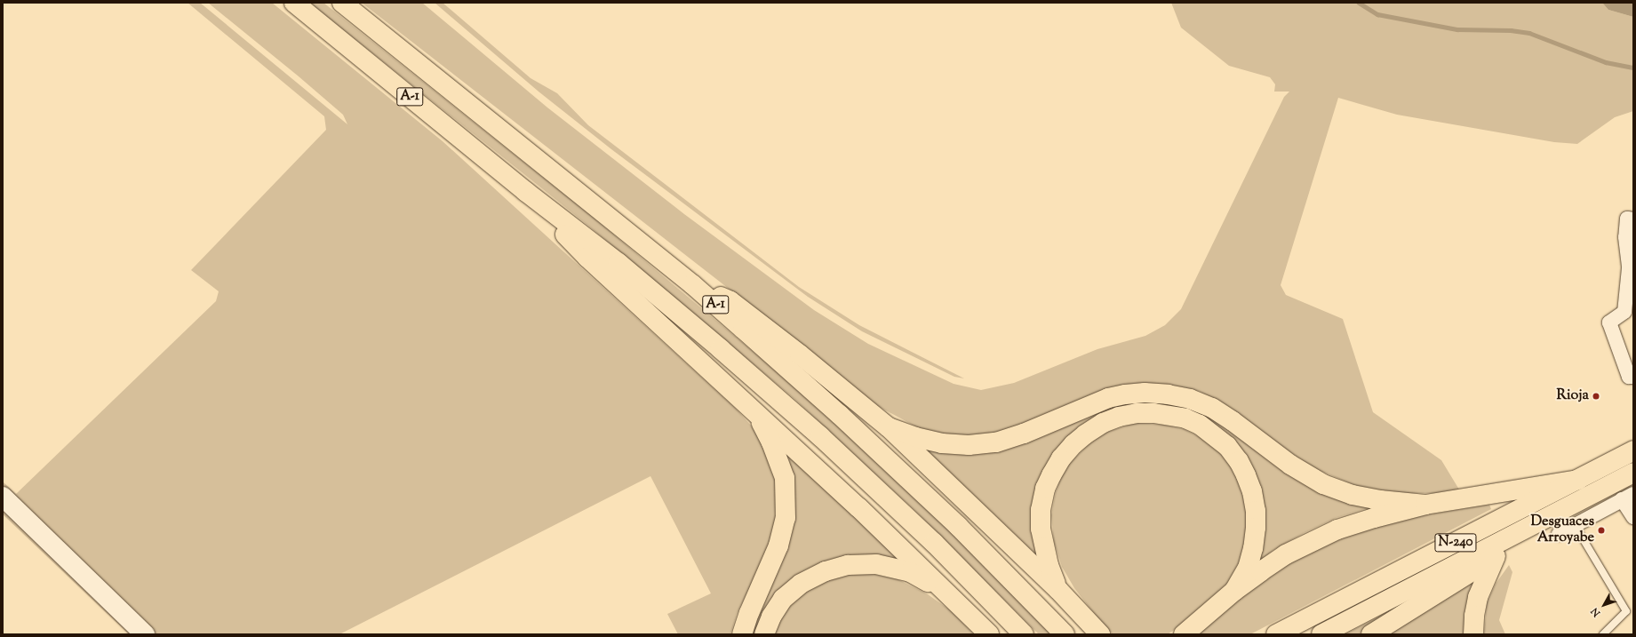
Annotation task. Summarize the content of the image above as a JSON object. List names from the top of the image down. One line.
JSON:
{"streets":{"highway":["A-1","N-240"]},"places":["Rioja","Desguaces Arroyabe"],"north":"bottom left"}
